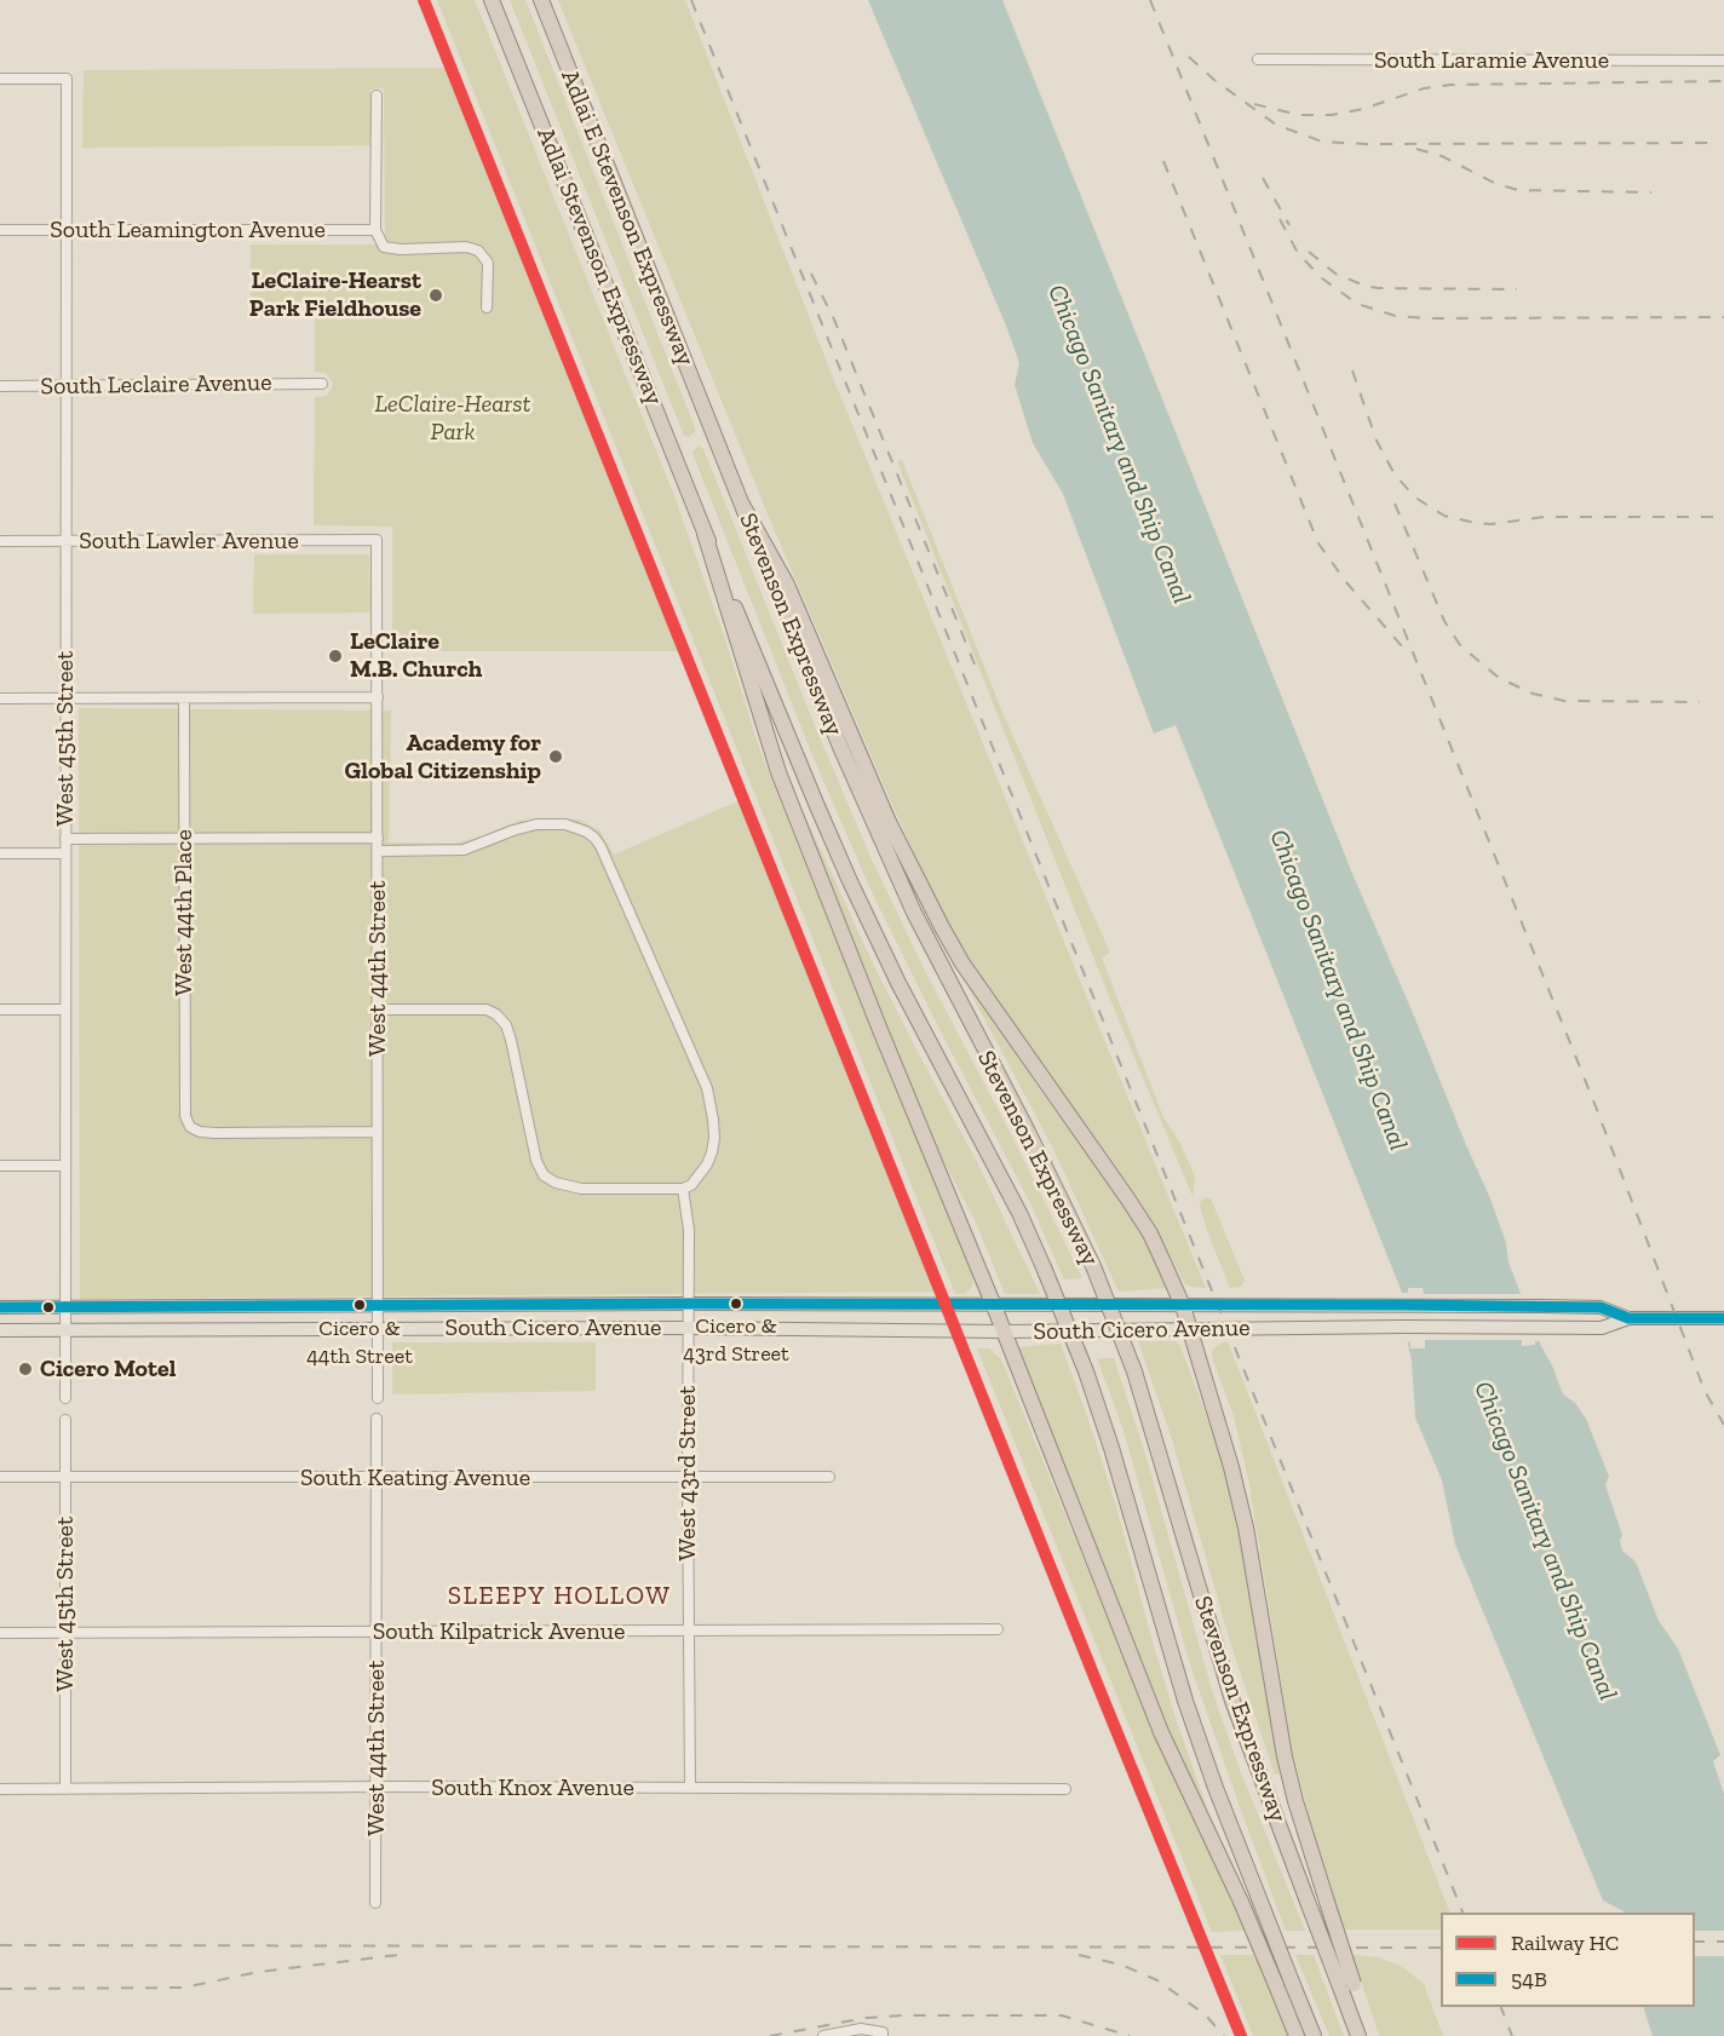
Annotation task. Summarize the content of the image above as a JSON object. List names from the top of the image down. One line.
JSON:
{"streets":{"highway":["Adlai E Stevenson Expressway","Adlai Stevenson Expressway","Stevenson Expressway"],"main road":["South Cicero Avenue"],"street":["South Laramie Avenue","South Leamington Avenue","South Leclaire Avenue","South Lawler Avenue","West 45th Street","West 44th Place","West 44th Street","West 43rd Street","South Keating Avenue","South Kilpatrick Avenue","South Knox Avenue"]},"crossings":[["Adlai E Stevenson Expressway","Stevenson Expressway"],["South Leamington Avenue","West 45th Street"],["Adlai Stevenson Expressway","Stevenson Expressway"],["South Leclaire Avenue","West 45th Street"],["South Lawler Avenue","West 45th Street"],["South Lawler Avenue","West 44th Street"],["West 45th Street","South Cicero Avenue"],["West 45th Street","South Keating Avenue"],["West 45th Street","South Kilpatrick Avenue"],["West 45th Street","South Knox Avenue"],["West 44th Place","West 44th Street"],["West 44th Street","South Cicero Avenue"],["West 44th Street","South Keating Avenue"],["West 44th Street","South Kilpatrick Avenue"],["West 44th Street","South Knox Avenue"],["South Cicero Avenue","West 43rd Street"],["West 43rd Street","South Keating Avenue"],["West 43rd Street","South Kilpatrick Avenue"],["West 43rd Street","South Knox Avenue"]],"districts":["SLEEPY HOLLOW"],"water":["Chicago Sanitary and Ship Canal"],"parks":["LeClaire-Hearst Park"],"places":["LeClaire-Hearst Park Fieldhouse","LeClaire M.B. Church","Academy for Global Citizenship","Cicero & 43rd Street","Cicero & 44th Street","Cicero Motel"],"lines":["rail line HC","transit line 54B"],"legend":["Railway HC","54B"]}
